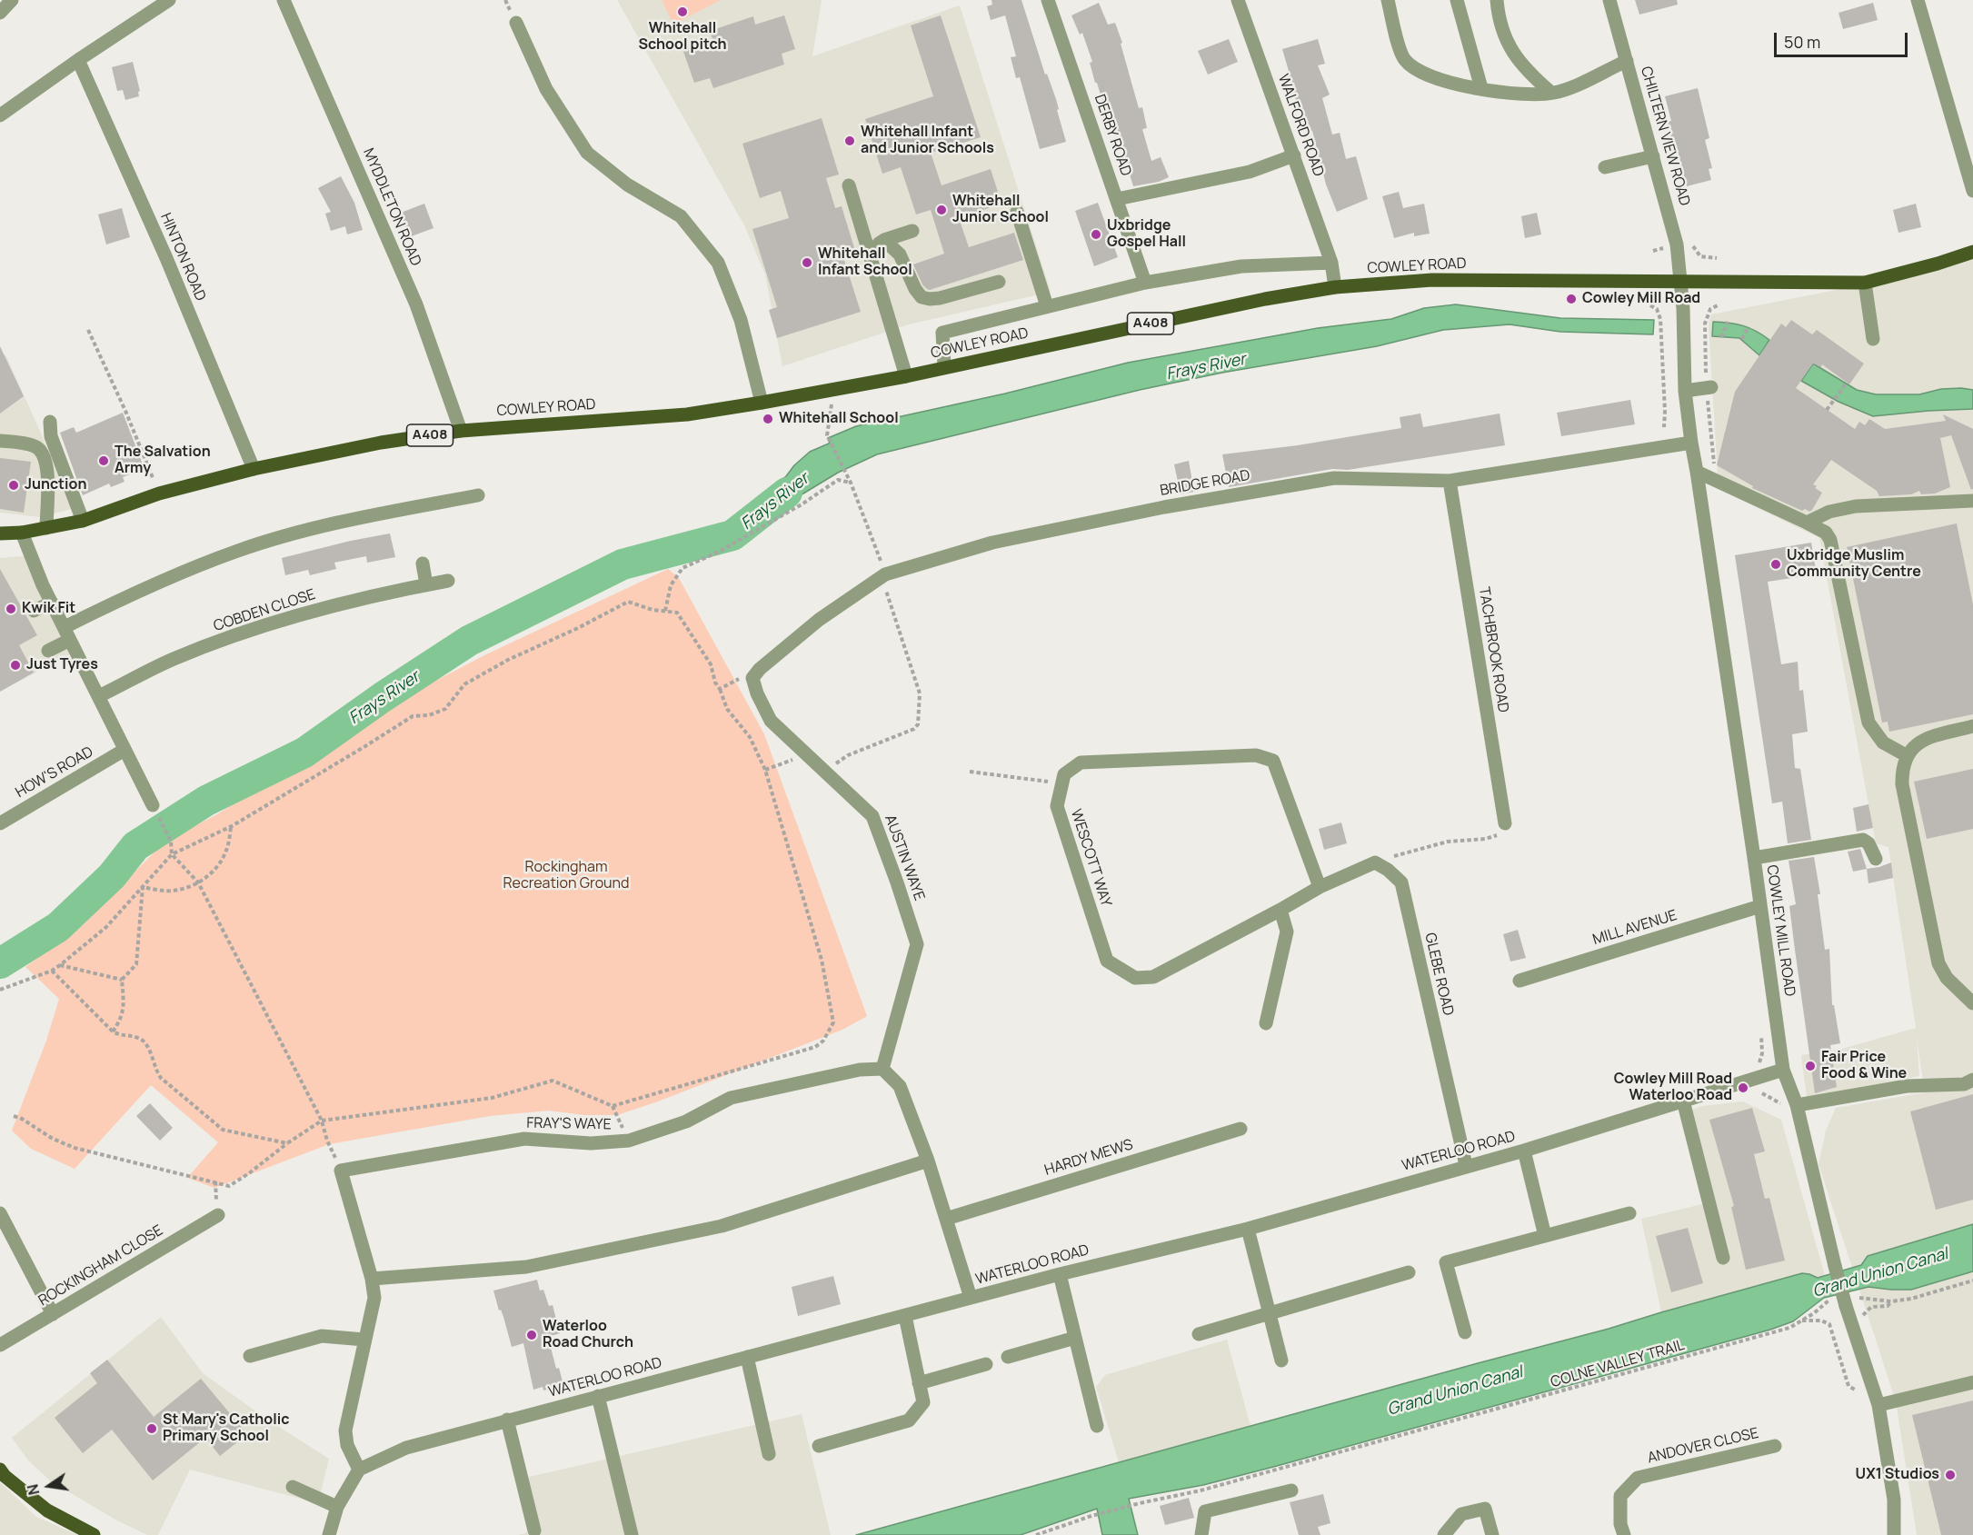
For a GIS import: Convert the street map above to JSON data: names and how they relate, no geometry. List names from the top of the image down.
{
  "streets": {
    "main road": ["COWLEY ROAD", "A408"],
    "street": [
      "WALFORD ROAD",
      "DERBY ROAD",
      "CHILTERN VIEW ROAD",
      "MYDDLETON ROAD",
      "HINTON ROAD",
      "BRIDGE ROAD",
      "COBDEN CLOSE",
      "TACHBROOK ROAD",
      "HOW'S ROAD",
      "AUSTIN WAYE",
      "WESCOTT WAY",
      "MILL AVENUE",
      "COWLEY MILL ROAD",
      "GLEBE ROAD",
      "FRAY'S WAYE",
      "WATERLOO ROAD",
      "HARDY MEWS",
      "ROCKINGHAM CLOSE",
      "ANDOVER CLOSE"
    ],
    "path": ["COLNE VALLEY TRAIL"]
  },
  "crossings": [
    ["WALFORD ROAD", "COWLEY ROAD"],
    ["CHILTERN VIEW ROAD", "COWLEY ROAD"],
    ["CHILTERN VIEW ROAD", "COWLEY MILL ROAD"],
    ["MYDDLETON ROAD", "COWLEY ROAD"],
    ["HINTON ROAD", "COWLEY ROAD"],
    ["COWLEY ROAD", "COWLEY MILL ROAD"],
    ["BRIDGE ROAD", "TACHBROOK ROAD"],
    ["BRIDGE ROAD", "AUSTIN WAYE"],
    ["BRIDGE ROAD", "COWLEY MILL ROAD"],
    ["AUSTIN WAYE", "FRAY'S WAYE"],
    ["MILL AVENUE", "COWLEY MILL ROAD"],
    ["COWLEY MILL ROAD", "WATERLOO ROAD"],
    ["GLEBE ROAD", "WATERLOO ROAD"]
  ],
  "water": ["Frays River", "Grand Union Canal"],
  "parks": ["Rockingham Recreation Ground"],
  "places": [
    "Whitehall School pitch",
    "Whitehall Infant and Junior Schools",
    "Whitehall Junior School",
    "Uxbridge Gospel Hall",
    "Whitehall Infant School",
    "Cowley Mill Road",
    "Whitehall School",
    "The Salvation Army",
    "Junction",
    "Uxbridge Muslim Community Centre",
    "Kwik Fit",
    "Just Tyres",
    "Fair Price Food & Wine",
    "Cowley Mill Road Waterloo Road",
    "Waterloo Road Church",
    "St Mary's Catholic Primary School",
    "UX1 Studios"
  ],
  "scale_bar": "50 m",
  "north": "left"
}
